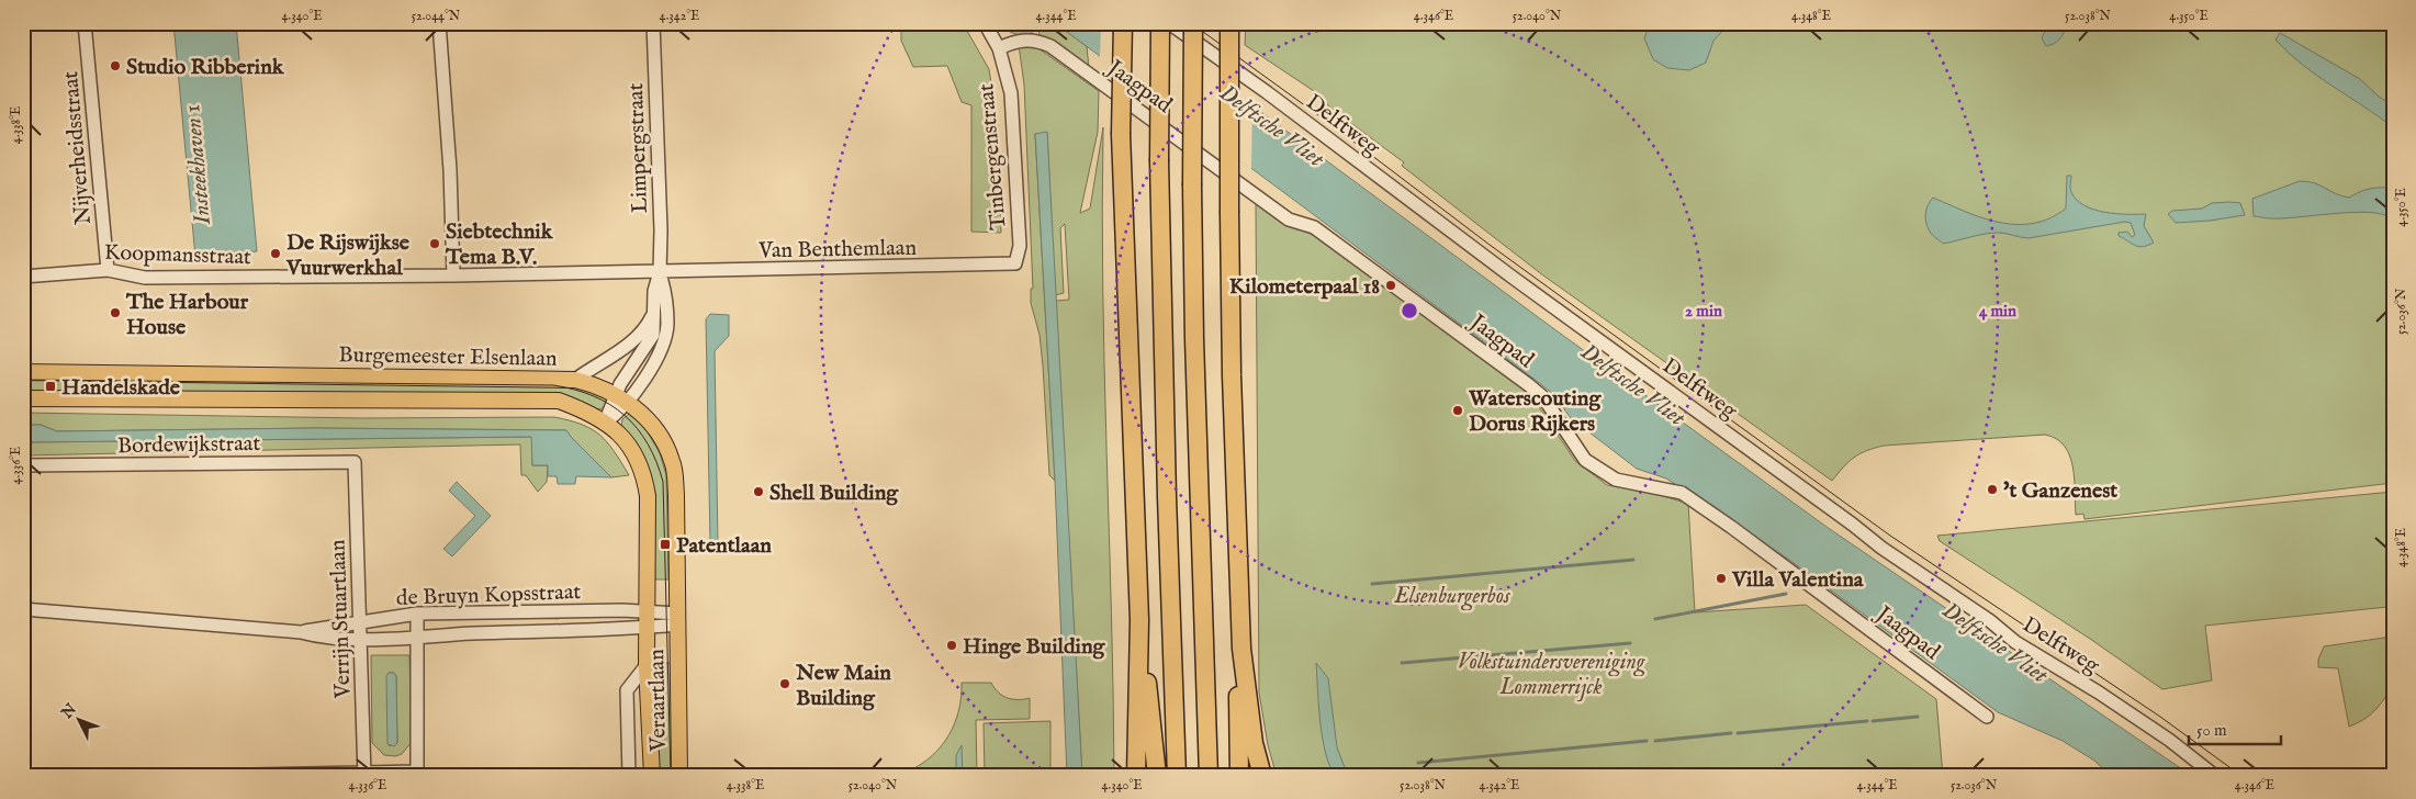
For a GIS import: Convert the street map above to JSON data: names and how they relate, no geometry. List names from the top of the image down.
{
  "streets": {
    "main road": ["Burgemeester Elsenlaan", "Veraartlaan"],
    "street": [
      "Jaagpad",
      "Delftweg",
      "Nijverheidsstraat",
      "Limpergstraat",
      "Tinbergenstraat",
      "Van Benthemlaan",
      "Koopmansstraat",
      "Bordewijkstraat",
      "de Bruyn Kopsstraat",
      "Verrijn Stuartlaan"
    ]
  },
  "crossings": [
    ["Jaagpad", "Tinbergenstraat"],
    ["Nijverheidsstraat", "Koopmansstraat"],
    ["Limpergstraat", "Van Benthemlaan"],
    ["Limpergstraat", "Koopmansstraat"],
    ["Limpergstraat", "Burgemeester Elsenlaan"],
    ["Tinbergenstraat", "Van Benthemlaan"],
    ["Van Benthemlaan", "Koopmansstraat"],
    ["Burgemeester Elsenlaan", "de Bruyn Kopsstraat"],
    ["Burgemeester Elsenlaan", "Veraartlaan"],
    ["Bordewijkstraat", "Verrijn Stuartlaan"],
    ["de Bruyn Kopsstraat", "Verrijn Stuartlaan"],
    ["de Bruyn Kopsstraat", "Veraartlaan"]
  ],
  "water": ["Delftsche Vliet", "Insteekhaven 1"],
  "parks": ["Elsenburgerbos", "Volkstuindersvereniging Lommerrijck"],
  "places": {
    "other": [
      "Studio Ribberink",
      "Siebtechnik Tema B.V.",
      "De Rijswijkse Vuurwerkhal",
      "Kilometerpaal 18",
      "The Harbour House",
      "Waterscouting Dorus Rijkers",
      "'t Ganzenest",
      "Shell Building",
      "Villa Valentina",
      "Hinge Building",
      "New Main Building"
    ],
    "transit": ["Handelskade", "Patentlaan"]
  },
  "scale_bar": "50 m",
  "north": "top left",
  "coordinates": [
    "4.340°E",
    "52.044°N",
    "4.342°E",
    "4.344°E",
    "4.346°E",
    "52.040°N",
    "4.348°E",
    "52.038°N",
    "4.350°E",
    "4.338°E",
    "52.036°N",
    "4.336°E"
  ],
  "rings": ["2 min", "4 min"]
}
